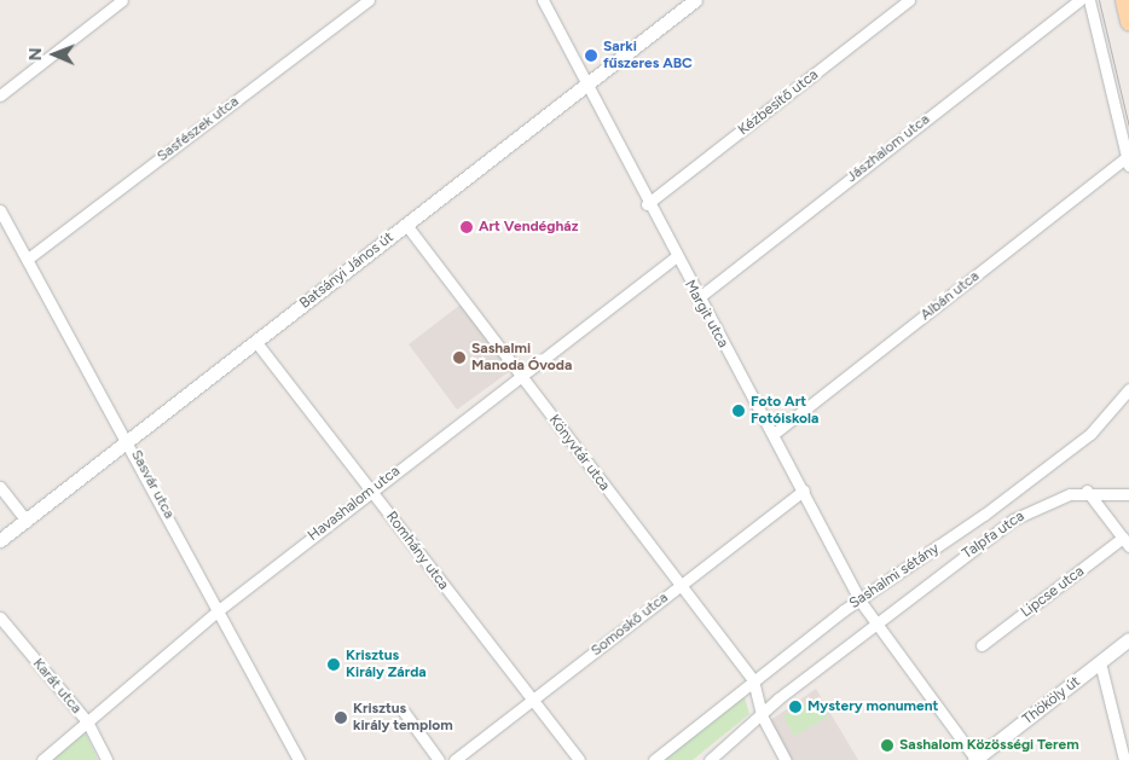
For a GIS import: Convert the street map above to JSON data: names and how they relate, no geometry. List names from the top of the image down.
{
  "streets": {
    "street": [
      "Kézbesítő utca",
      "Sasfészek utca",
      "Jászhalom utca",
      "Batsányi János út",
      "Albán utca",
      "Margit utca",
      "Könyvtár utca",
      "Sasvár utca",
      "Havashalom utca",
      "Talpfa utca",
      "Romhány utca",
      "Sashalmi sétány",
      "Lipcse utca",
      "Somoskő utca",
      "Karát utca",
      "Thököly út"
    ]
  },
  "crossings": [
    ["Kézbesítő utca", "Margit utca"],
    ["Sasfészek utca", "Sasvár utca"],
    ["Jászhalom utca", "Margit utca"],
    ["Batsányi János út", "Margit utca"],
    ["Batsányi János út", "Könyvtár utca"],
    ["Batsányi János út", "Sasvár utca"],
    ["Batsányi János út", "Romhány utca"],
    ["Albán utca", "Margit utca"],
    ["Margit utca", "Havashalom utca"],
    ["Margit utca", "Talpfa utca"],
    ["Margit utca", "Sashalmi sétány"],
    ["Margit utca", "Somoskő utca"],
    ["Margit utca", "Thököly út"],
    ["Könyvtár utca", "Havashalom utca"],
    ["Könyvtár utca", "Sashalmi sétány"],
    ["Könyvtár utca", "Somoskő utca"],
    ["Sasvár utca", "Havashalom utca"],
    ["Havashalom utca", "Romhány utca"],
    ["Havashalom utca", "Karát utca"],
    ["Talpfa utca", "Sashalmi sétány"],
    ["Romhány utca", "Somoskő utca"]
  ],
  "places": [
    "Sarki fűszeres ABC",
    "Art Vendégház",
    "Sashalmi Manoda Óvoda",
    "Foto Art Fotóiskola",
    "Krisztus Király Zárda",
    "Mystery monument",
    "Krisztus király templom",
    "Sashalom Közösségi Terem"
  ],
  "north": "left"
}
